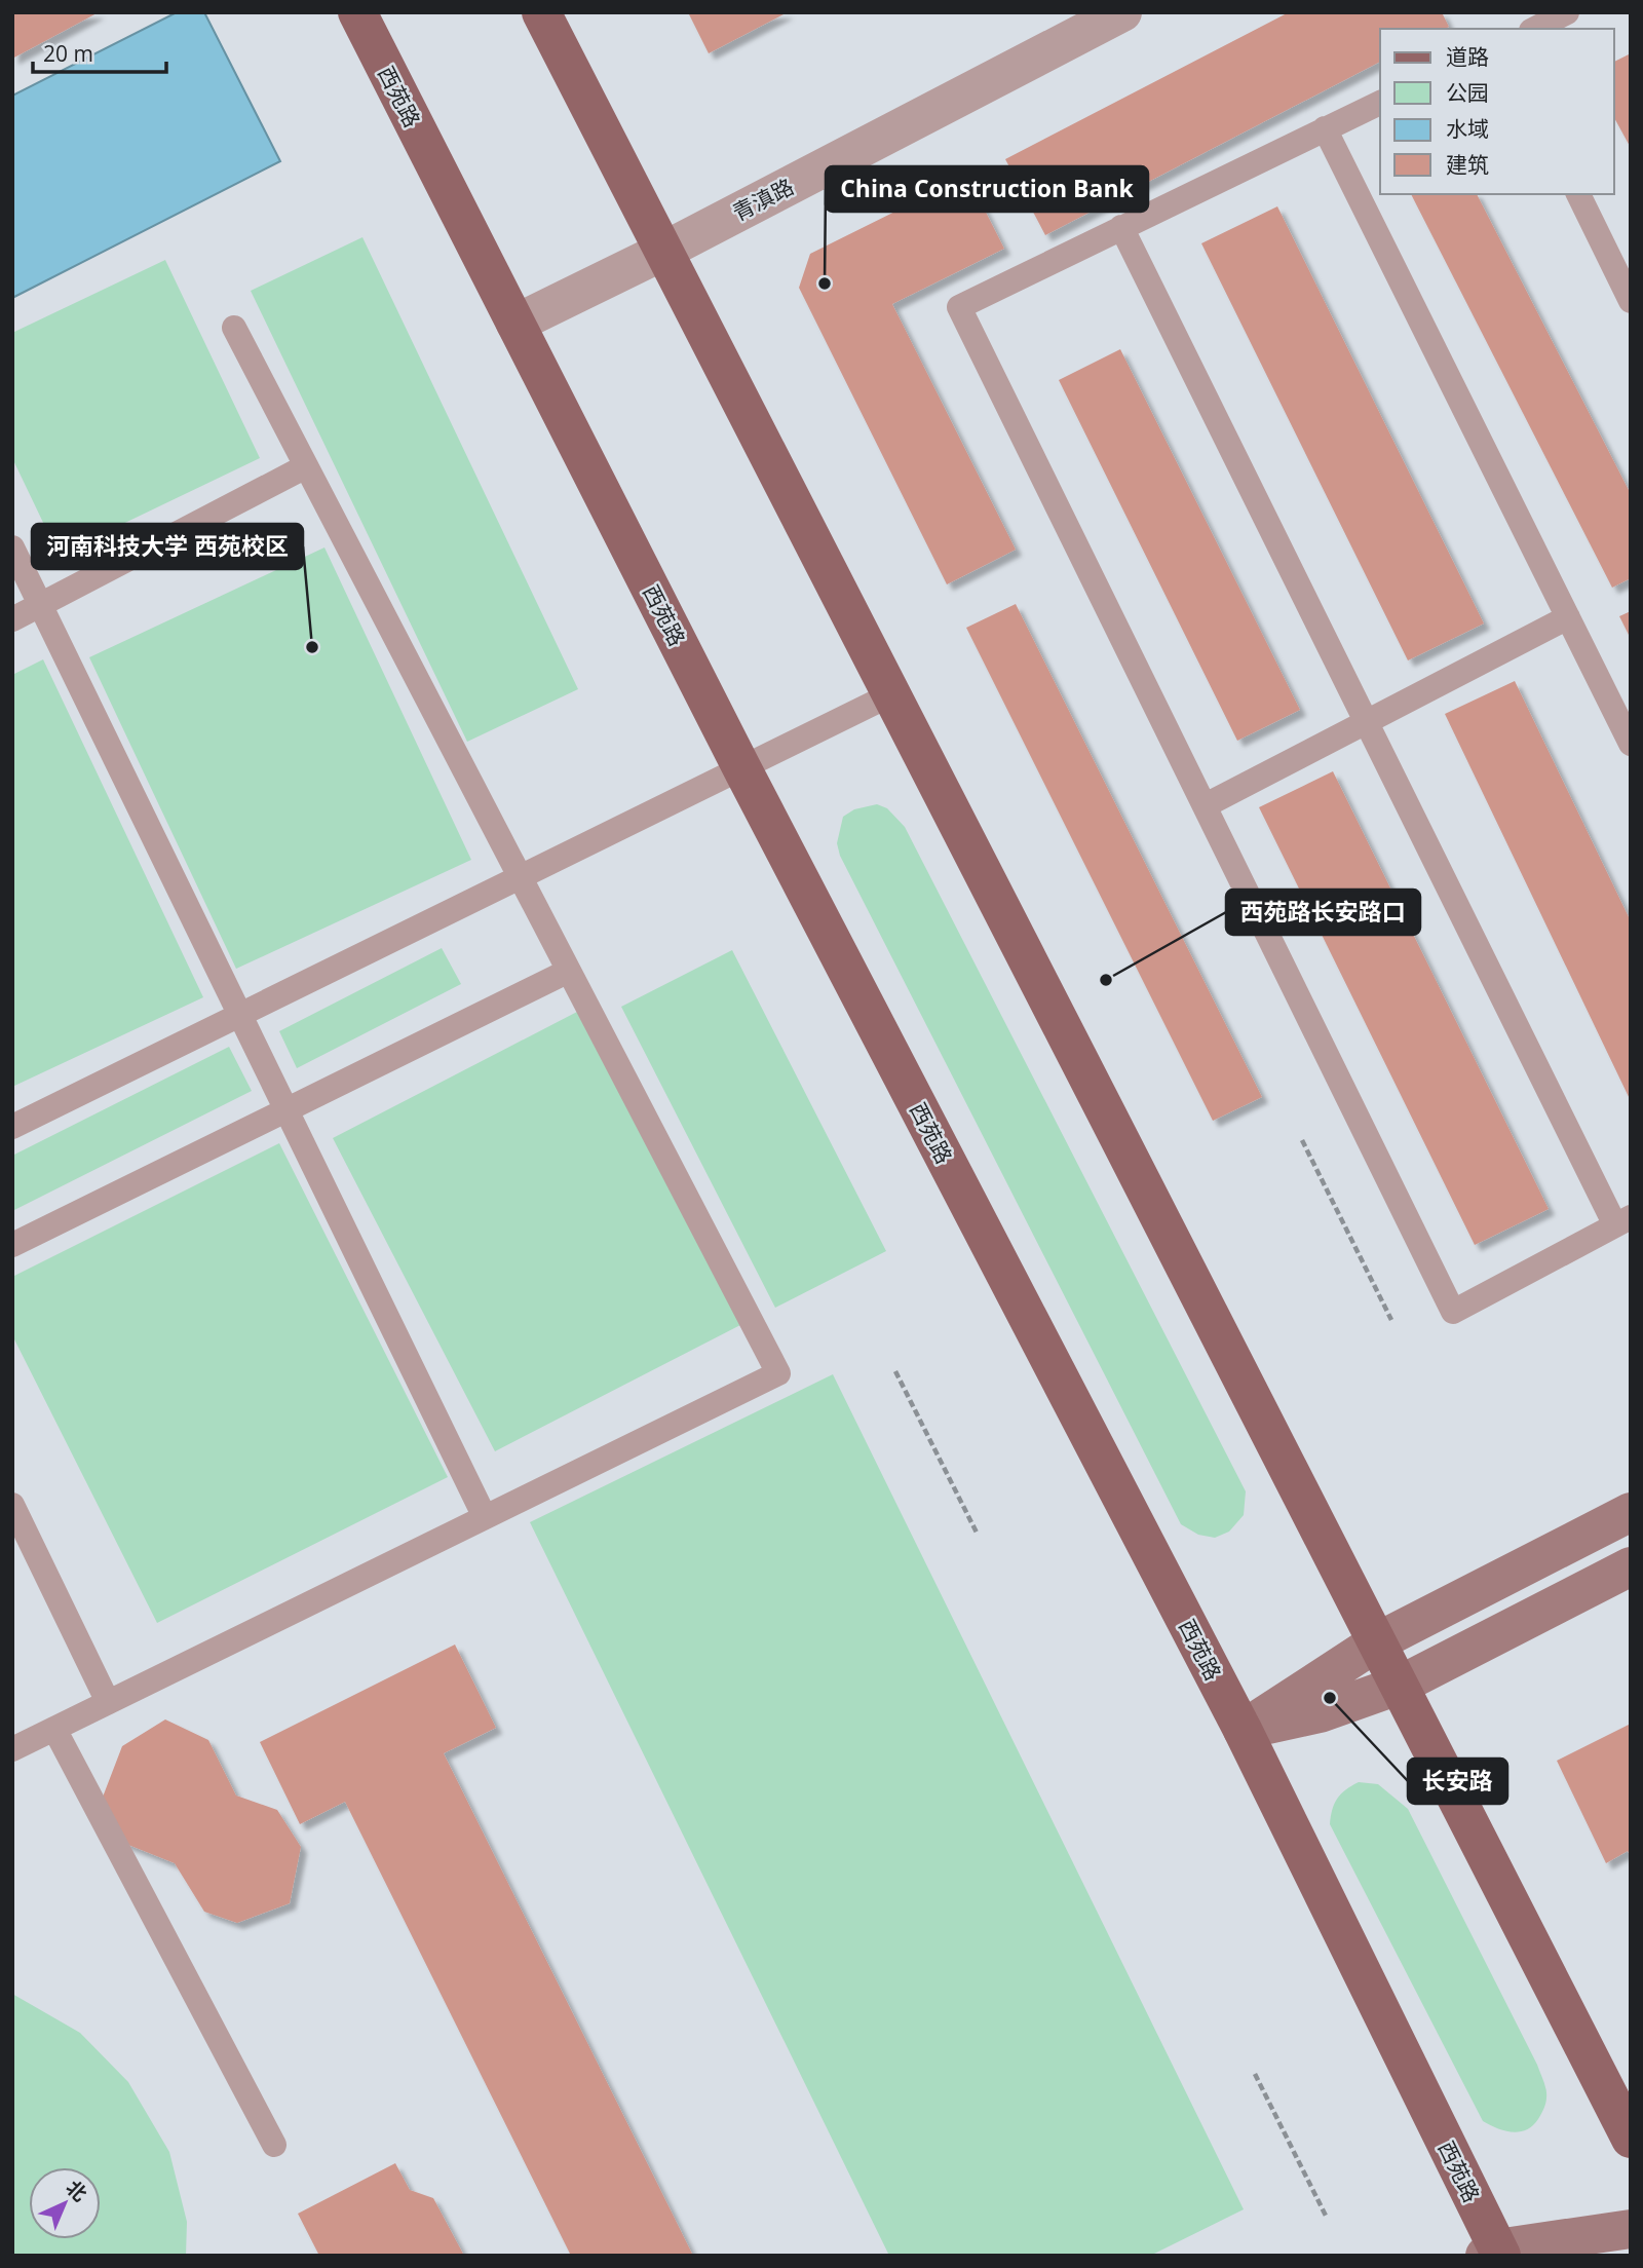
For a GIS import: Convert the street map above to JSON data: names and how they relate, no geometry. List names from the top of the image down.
{
  "streets": {
    "main road": ["西苑路"],
    "street": ["青滇路"]
  },
  "crossings": [
    ["西苑路", "青滇路"]
  ],
  "places": [
    "China Construction Bank",
    "河南科技大学 西苑校区",
    "西苑路长安路口",
    "长安路"
  ],
  "legend": [
    "道路",
    "公园",
    "水域",
    "建筑"
  ],
  "scale_bar": "20 m",
  "north": "top right"
}
